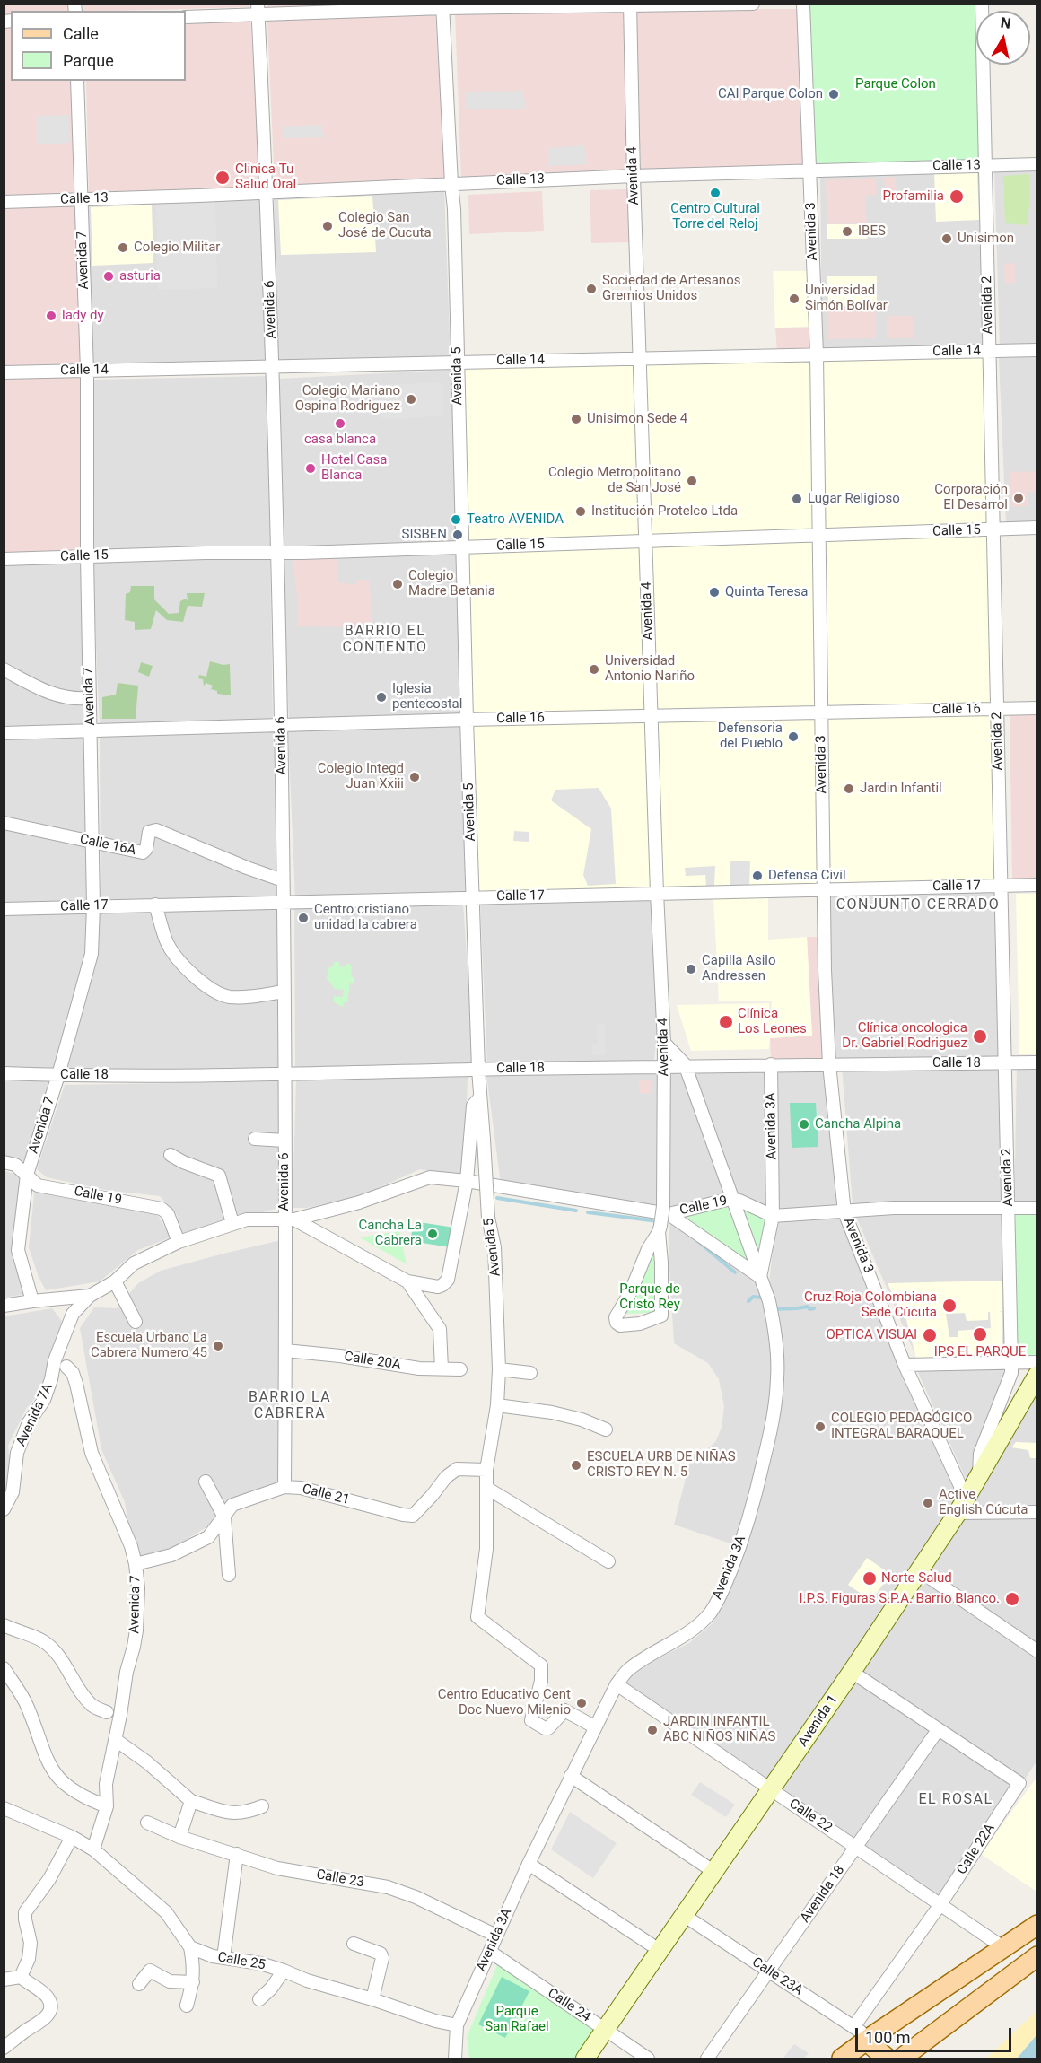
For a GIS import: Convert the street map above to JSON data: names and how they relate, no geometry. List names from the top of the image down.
{
  "streets": {
    "street": [
      "Calle 13",
      "Avenida 4",
      "Avenida 3",
      "Avenida 7",
      "Avenida 2",
      "Avenida 6",
      "Calle 14",
      "Avenida 5",
      "Calle 15",
      "Calle 16",
      "Calle 16A",
      "Calle 17",
      "Calle 18",
      "Avenida 3A",
      "Calle 19",
      "Calle 20A",
      "Avenida 7A",
      "Calle 21",
      "Avenida 1",
      "Calle 22",
      "Calle 22A",
      "Calle 23",
      "Avenida 18",
      "Calle 25",
      "Calle 23A",
      "Calle 24"
    ]
  },
  "crossings": [
    ["Calle 13", "Avenida 4"],
    ["Calle 13", "Avenida 3"],
    ["Calle 13", "Avenida 7"],
    ["Calle 13", "Avenida 2"],
    ["Calle 13", "Avenida 6"],
    ["Calle 13", "Avenida 5"],
    ["Avenida 4", "Calle 14"],
    ["Avenida 4", "Calle 15"],
    ["Avenida 4", "Calle 16"],
    ["Avenida 4", "Calle 17"],
    ["Avenida 4", "Calle 18"],
    ["Avenida 4", "Calle 19"],
    ["Avenida 3", "Calle 14"],
    ["Avenida 3", "Calle 15"],
    ["Avenida 3", "Calle 16"],
    ["Avenida 3", "Calle 17"],
    ["Avenida 3", "Calle 18"],
    ["Avenida 3", "Calle 19"],
    ["Avenida 3", "Avenida 1"],
    ["Avenida 7", "Calle 14"],
    ["Avenida 7", "Calle 15"],
    ["Avenida 7", "Calle 16"],
    ["Avenida 7", "Calle 16A"],
    ["Avenida 7", "Calle 17"],
    ["Avenida 7", "Calle 18"],
    ["Avenida 7", "Calle 19"],
    ["Avenida 7", "Calle 21"],
    ["Avenida 2", "Calle 14"],
    ["Avenida 2", "Calle 15"],
    ["Avenida 2", "Calle 16"],
    ["Avenida 2", "Calle 17"],
    ["Avenida 2", "Calle 18"],
    ["Avenida 2", "Calle 19"],
    ["Avenida 2", "Avenida 1"],
    ["Avenida 6", "Calle 14"],
    ["Avenida 6", "Calle 15"],
    ["Avenida 6", "Calle 16"],
    ["Avenida 6", "Calle 16A"],
    ["Avenida 6", "Calle 17"],
    ["Avenida 6", "Calle 18"],
    ["Avenida 6", "Calle 19"],
    ["Avenida 6", "Calle 20A"],
    ["Avenida 6", "Calle 21"],
    ["Calle 14", "Avenida 5"],
    ["Avenida 5", "Calle 15"],
    ["Avenida 5", "Calle 16"],
    ["Avenida 5", "Calle 17"],
    ["Avenida 5", "Calle 18"],
    ["Avenida 5", "Avenida 3A"],
    ["Avenida 5", "Calle 21"],
    ["Calle 18", "Avenida 3A"],
    ["Avenida 3A", "Calle 19"],
    ["Avenida 3A", "Calle 22"],
    ["Avenida 3A", "Calle 23"],
    ["Avenida 3A", "Calle 25"],
    ["Avenida 3A", "Calle 24"],
    ["Avenida 1", "Calle 22"],
    ["Avenida 1", "Calle 22A"],
    ["Avenida 1", "Calle 23A"],
    ["Avenida 1", "Calle 24"],
    ["Calle 22", "Calle 22A"],
    ["Calle 22", "Avenida 18"],
    ["Calle 22A", "Avenida 18"],
    ["Calle 22A", "Calle 23A"],
    ["Avenida 18", "Calle 23A"]
  ],
  "districts": [
    "BARRIO EL CONTENTO",
    "CONJUNTO CERRADO",
    "BARRIO LA CABRERA",
    "EL ROSAL"
  ],
  "parks": ["Parque Colon", "Parque de Cristo Rey", "Parque San Rafael"],
  "places": [
    "CAI Parque Colon",
    "Clinica Tu Salud Oral",
    "Centro Cultural Torre del Reloj",
    "Profamilia",
    "Colegio San José de Cucuta",
    "IBES",
    "Unisimon",
    "Colegio Militar",
    "asturia",
    "Sociedad de Artesanos Gremios Unidos",
    "Universidad Simón Bolívar",
    "lady dy",
    "Colegio Mariano Ospina Rodriguez",
    "Unisimon Sede 4",
    "casa blanca",
    "Hotel Casa Blanca",
    "Colegio Metropolitano de San José",
    "Corporación El Desarrol",
    "Lugar Religioso",
    "Institución Protelco Ltda",
    "Teatro AVENIDA",
    "SISBEN",
    "Colegio Madre Betania",
    "Quinta Teresa",
    "Universidad Antonio Nariño",
    "Iglesia pentecostal",
    "Defensoria del Pueblo",
    "Colegio Integd Juan Xxiii",
    "Jardin Infantil",
    "Defensa Civil",
    "Centro cristiano unidad la cabrera",
    "Capilla Asilo Andressen",
    "Clínica Los Leones",
    "Clínica oncologica Dr. Gabriel Rodriguez",
    "Cancha Alpina",
    "Cancha La Cabrera",
    "Cruz Roja Colombiana Sede Cúcuta",
    "IPS EL PARQUE",
    "OPTICA VISUAl",
    "Escuela Urbano La Cabrera Numero 45",
    "COLEGIO PEDAGÓGICO INTEGRAL BARAQUEL",
    "ESCUELA URB DE NIÑAS CRISTO REY N. 5",
    "Active English Cúcuta",
    "Norte Salud",
    "I.P.S. Figuras S.P.A. Barrio Blanco.",
    "Centro Educativo Cent Doc Nuevo Milenio",
    "JARDIN INFANTIL ABC NIÑOS NIÑAS"
  ],
  "legend": ["Calle", "Parque"],
  "scale_bar": "100 m",
  "north": "top"
}
